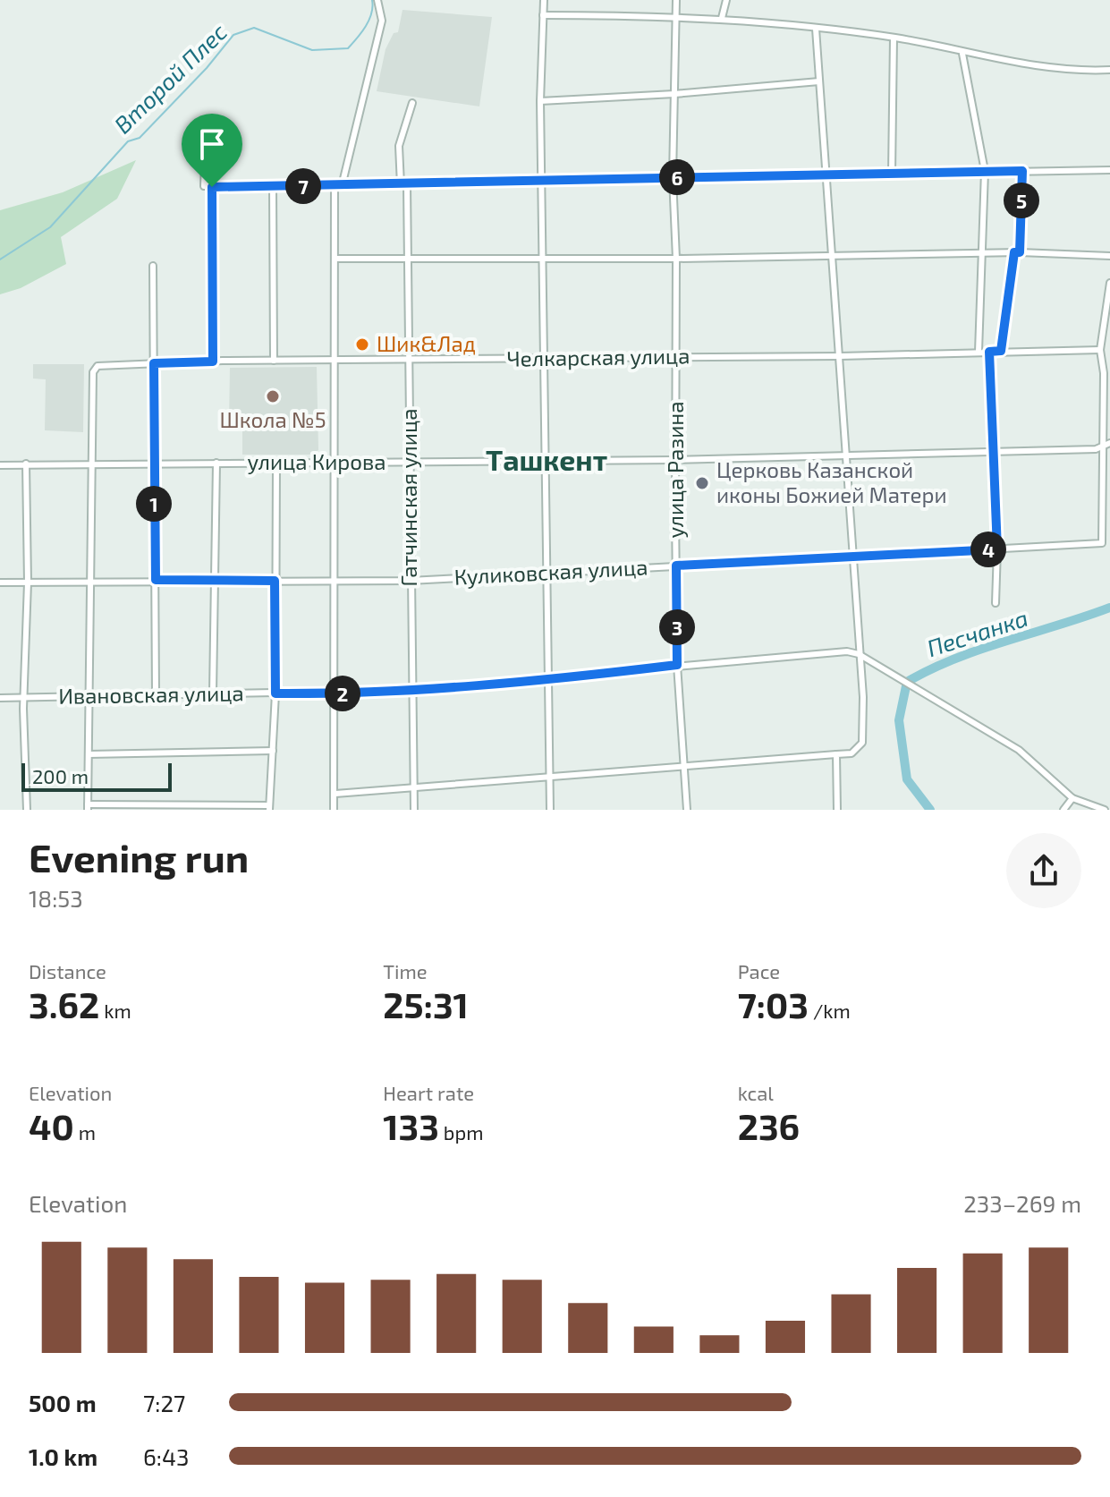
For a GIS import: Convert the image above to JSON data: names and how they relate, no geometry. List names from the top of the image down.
{
  "streets": {
    "street": [
      "Челкарская улица",
      "улица Кирова",
      "улица Разина",
      "Гатчинская улица",
      "Куликовская улица",
      "Ивановская улица"
    ]
  },
  "crossings": [
    ["Челкарская улица", "улица Кирова"],
    ["Челкарская улица", "улица Разина"],
    ["Челкарская улица", "Гатчинская улица"],
    ["улица Кирова", "улица Разина"],
    ["улица Кирова", "Гатчинская улица"],
    ["улица Кирова", "Куликовская улица"],
    ["улица Разина", "Куликовская улица"],
    ["улица Разина", "Ивановская улица"],
    ["Гатчинская улица", "Куликовская улица"],
    ["Гатчинская улица", "Ивановская улица"]
  ],
  "districts": ["Ташкент"],
  "water": ["Второй Плес", "Песчанка"],
  "places": ["Шик&Лад", "Школа №5", "Церковь Казанской иконы Божией Матери"],
  "scale_bar": "200 m",
  "page": {
    "pins": [
      "6",
      "7",
      "5",
      "1",
      "4",
      "3",
      "2"
    ],
    "scale": "200 m",
    "heading": ["Evening run", "18:53"],
    "stats": [
      ["Distance", "3.62 km"],
      ["Time", "25:31"],
      ["Pace", "7:03 /km"],
      ["Elevation", "40 m"],
      ["Heart rate", "133 bpm"],
      ["kcal", "236"]
    ],
    "chart": ["Elevation", "233–269 m"],
    "list": [
      {
        "name": "500 m",
        "note": "7:27"
      },
      {
        "name": "1.0 km",
        "note": "6:43"
      }
    ]
  }
}
